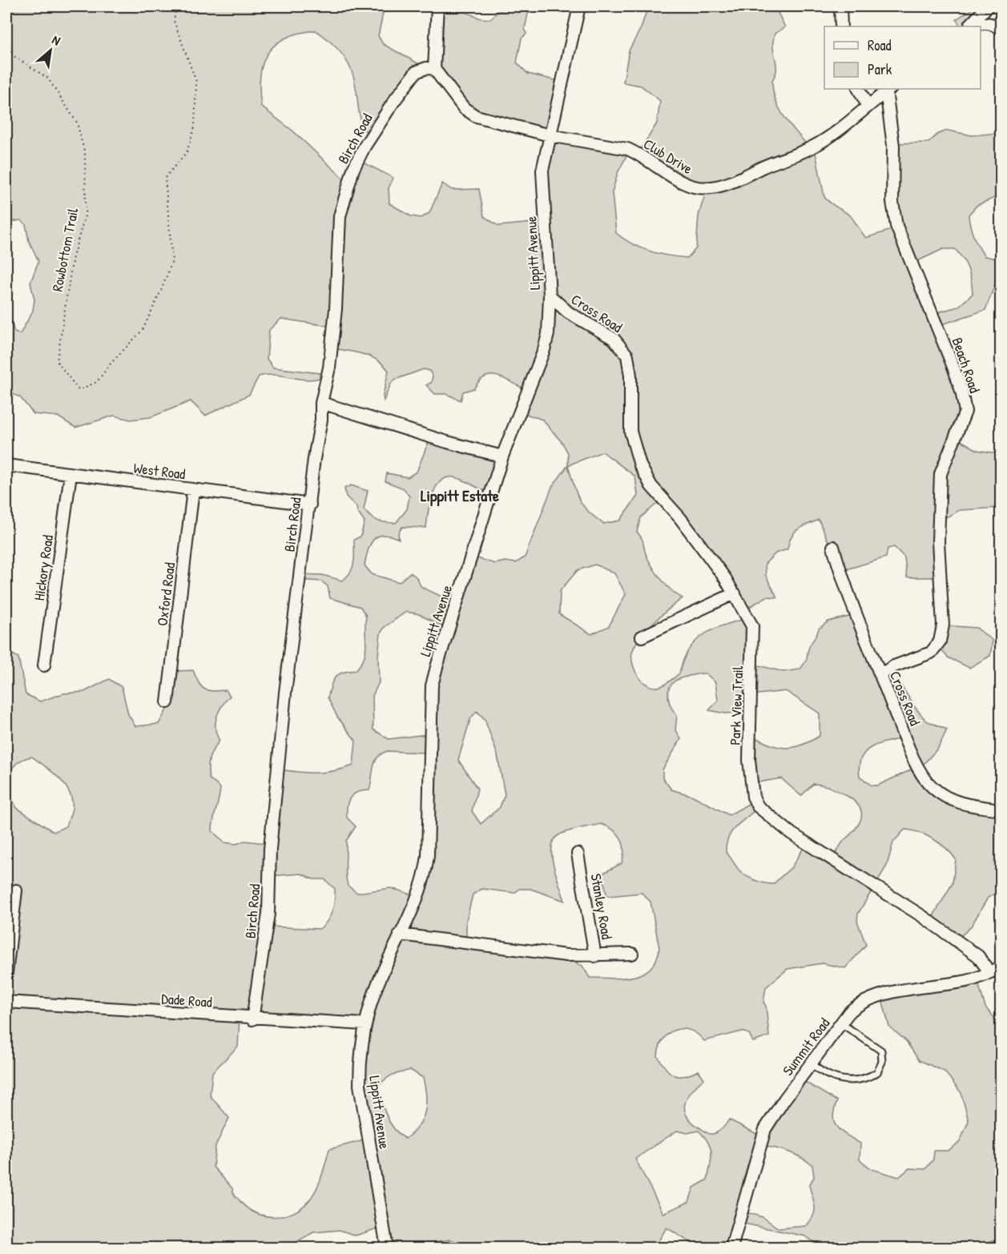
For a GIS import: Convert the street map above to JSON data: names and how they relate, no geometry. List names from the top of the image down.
{
  "streets": {
    "street": [
      "Birch Road",
      "Club Drive",
      "Lippitt Avenue",
      "Cross Road",
      "Beach Road",
      "West Road",
      "Hickory Road",
      "Oxford Road",
      "Park View Trail",
      "Stanley Road",
      "Dade Road",
      "Summit Road"
    ],
    "path": ["Rowbottom Trail"]
  },
  "crossings": [
    ["Birch Road", "Club Drive"],
    ["Birch Road", "West Road"],
    ["Birch Road", "Dade Road"],
    ["Club Drive", "Lippitt Avenue"],
    ["Club Drive", "Beach Road"],
    ["Lippitt Avenue", "Cross Road"],
    ["Lippitt Avenue", "Dade Road"],
    ["Cross Road", "Beach Road"],
    ["Cross Road", "Park View Trail"],
    ["West Road", "Hickory Road"],
    ["West Road", "Oxford Road"],
    ["Park View Trail", "Summit Road"]
  ],
  "districts": ["Lippitt Estate"],
  "legend": ["Road", "Park"],
  "north": "top right"
}
